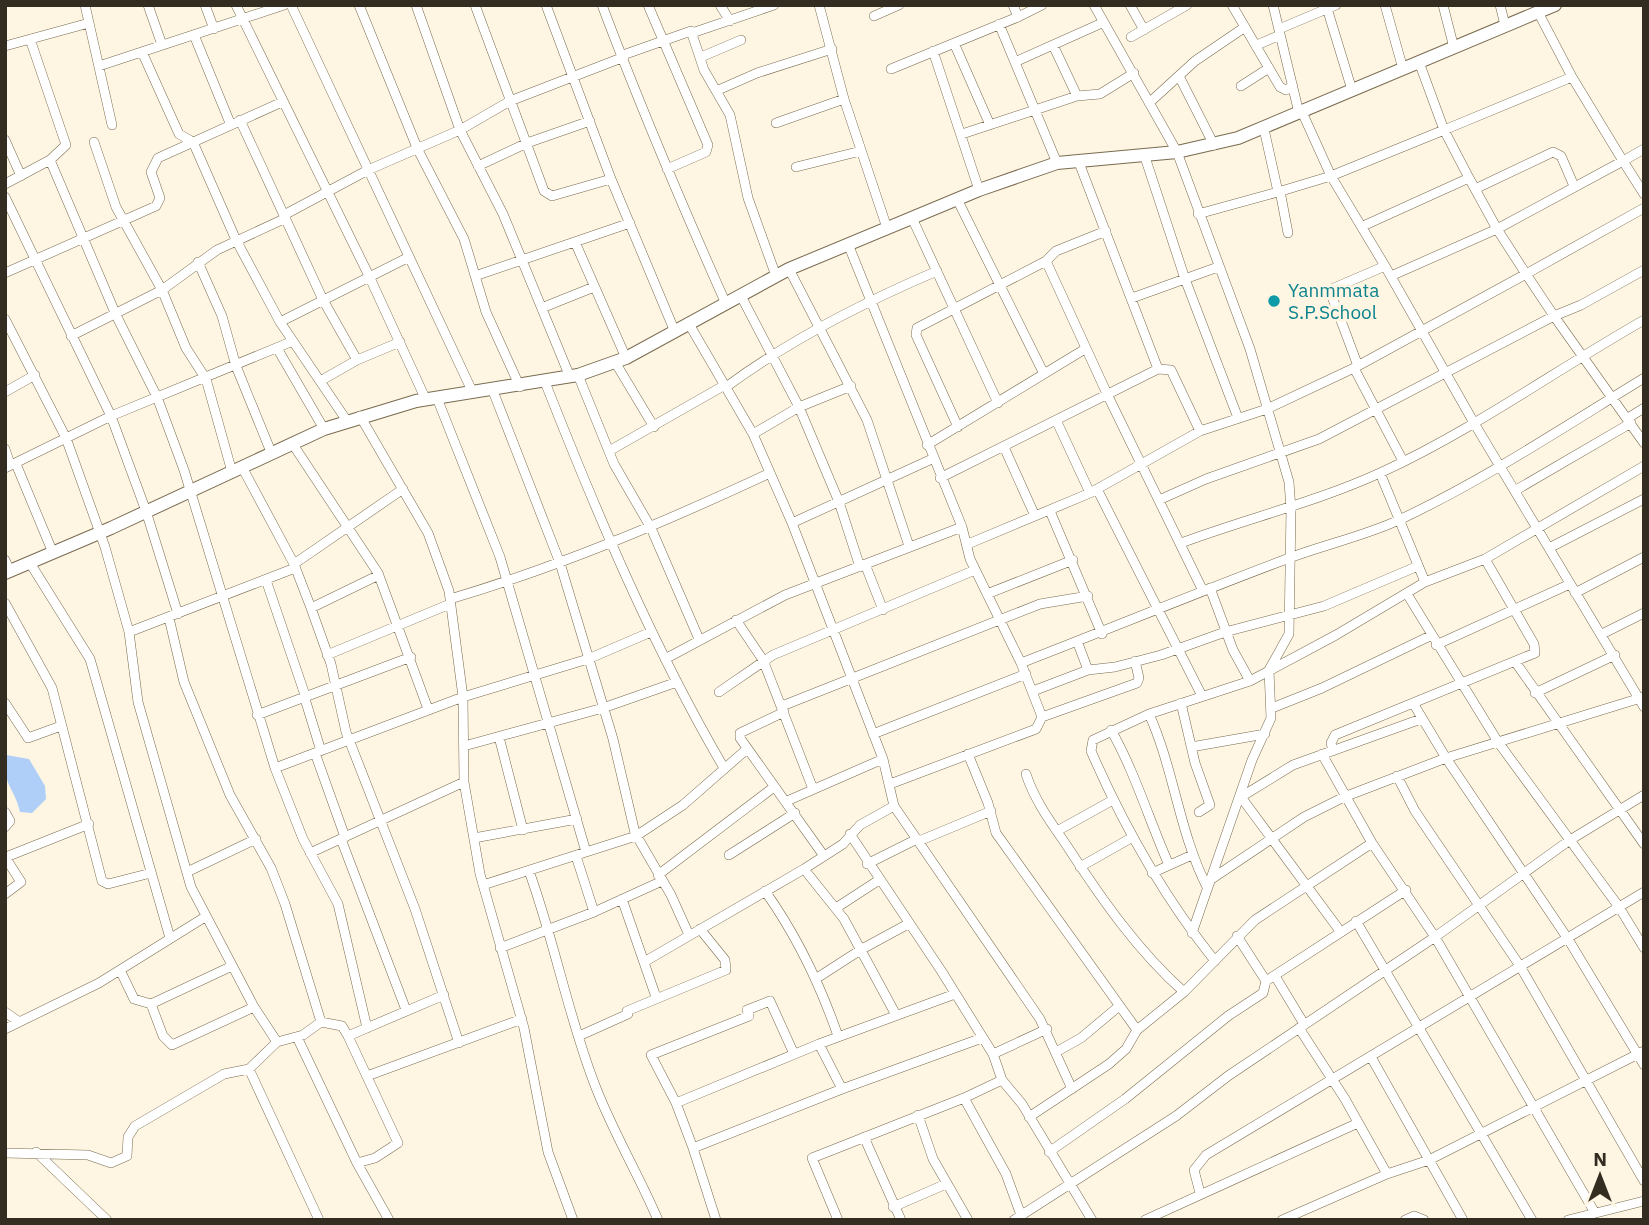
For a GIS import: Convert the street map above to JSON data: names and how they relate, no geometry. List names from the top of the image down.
{
  "places": ["Yanmmata S.P.School"],
  "north": "top"
}
